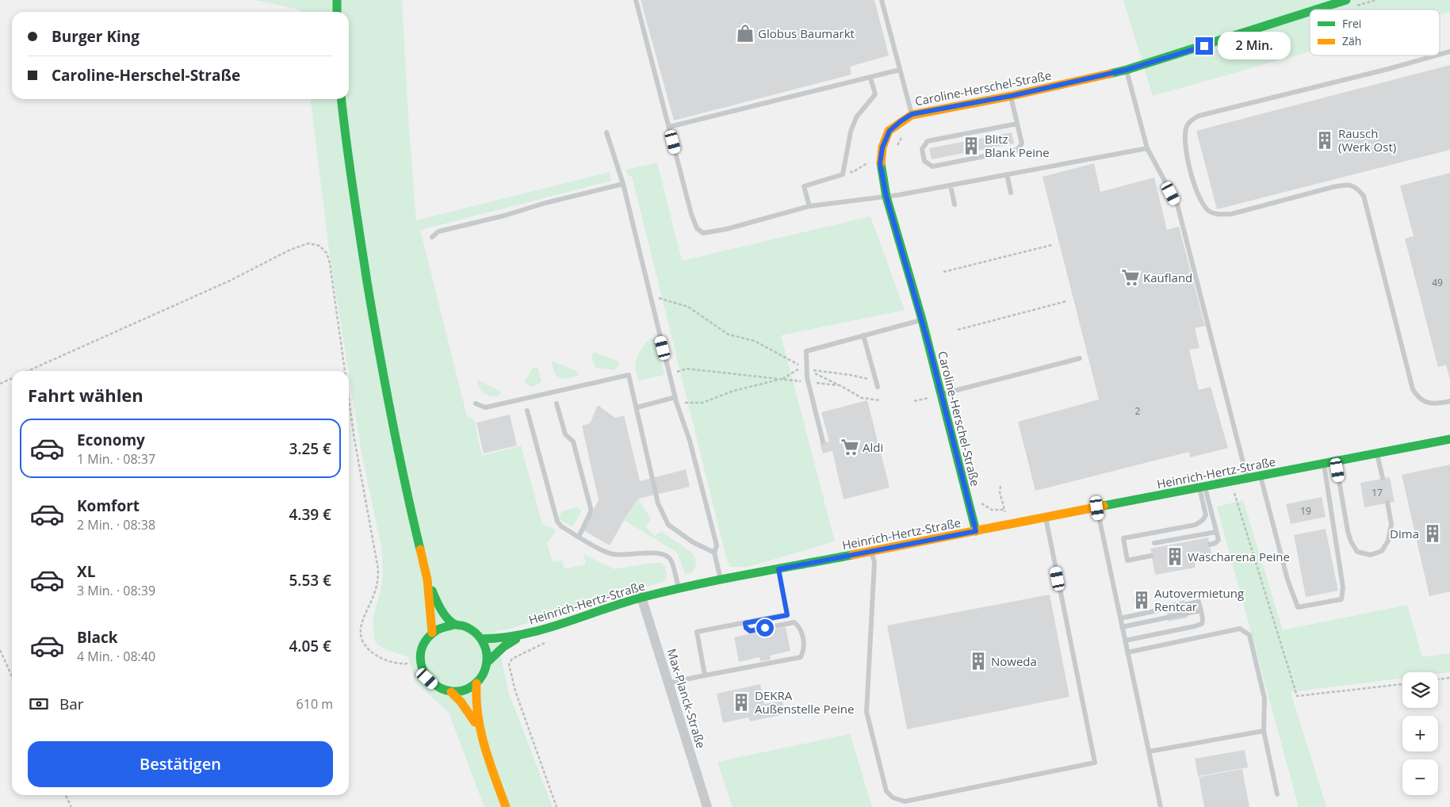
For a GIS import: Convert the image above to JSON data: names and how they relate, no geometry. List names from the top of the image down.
{
  "streets": {
    "street": ["Caroline-Herschel-Straße", "Heinrich-Hertz-Straße", "Max-Planck-Straße"]
  },
  "crossings": [
    ["Caroline-Herschel-Straße", "Heinrich-Hertz-Straße"],
    ["Heinrich-Hertz-Straße", "Max-Planck-Straße"]
  ],
  "places": {
    "shop": ["Globus Baumarkt"],
    "building": [
      "Rausch (Werk Ost)",
      "Blitz Blank Peine",
      "Dima",
      "Wascharena Peine",
      "Autovermietung Rentcar",
      "Noweda",
      "DEKRA Außenstelle Peine"
    ],
    "supermarket": ["Kaufland", "Aldi"]
  },
  "house_numbers": [
    "49",
    "2",
    "17",
    "19"
  ],
  "legend": ["Frei", "Zäh"],
  "page": {
    "banner": ["Burger King", "Caroline-Herschel-Straße"],
    "bubble": "2 Min.",
    "heading": "Fahrt wählen",
    "list": [
      {
        "name": "Economy",
        "note": "1 Min. · 08:37",
        "value": "3.25 €"
      },
      {
        "name": "Komfort",
        "note": "2 Min. · 08:38",
        "value": "4.39 €"
      },
      {
        "name": "XL",
        "note": "3 Min. · 08:39",
        "value": "5.53 €"
      },
      {
        "name": "Black",
        "note": "4 Min. · 08:40",
        "value": "4.05 €"
      }
    ],
    "map_buttons": ["+", "−"],
    "pay": ["Bar", "610 m"],
    "buttons": "Bestätigen"
  }
}
